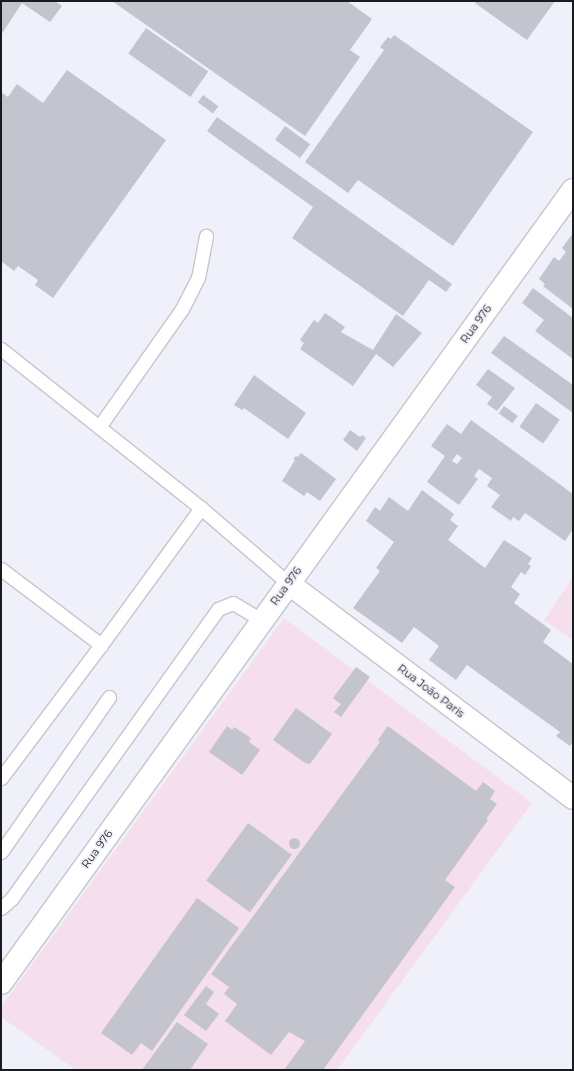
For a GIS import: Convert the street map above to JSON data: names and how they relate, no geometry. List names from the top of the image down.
{
  "streets": {
    "street": ["Rua 976", "Rua João Paris"]
  },
  "crossings": [
    ["Rua 976", "Rua João Paris"]
  ]
}
